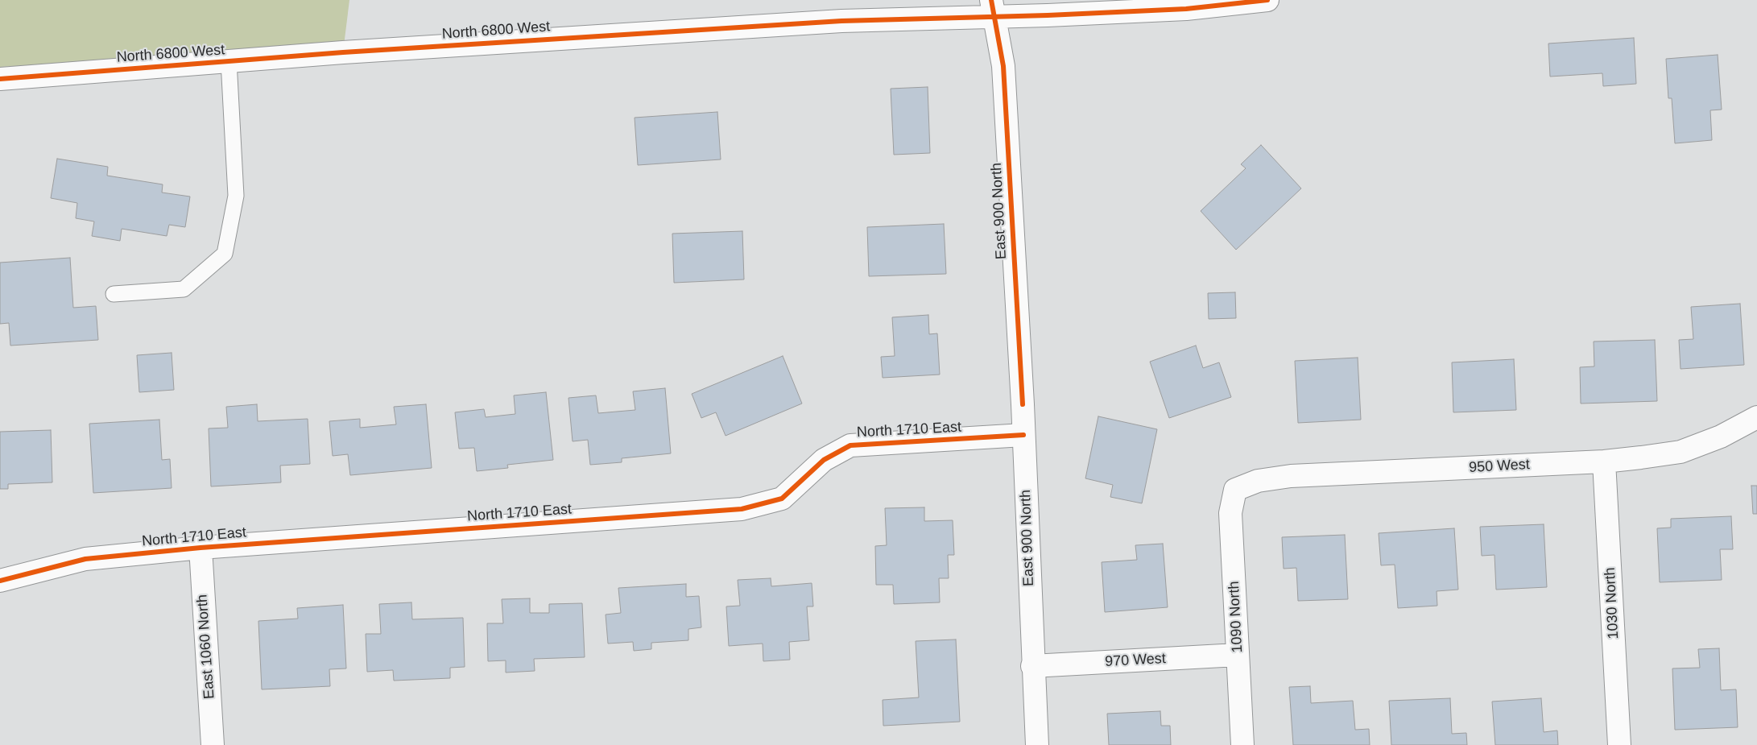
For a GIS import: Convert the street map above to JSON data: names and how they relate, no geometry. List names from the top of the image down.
{
  "streets": {
    "street": [
      "North 6800 West",
      "East 900 North",
      "North 1710 East",
      "950 West",
      "1030 North",
      "1090 North",
      "East 1060 North",
      "970 West"
    ]
  },
  "crossings": [
    ["North 6800 West", "East 900 North"],
    ["East 900 North", "North 1710 East"],
    ["East 900 North", "970 West"],
    ["North 1710 East", "East 1060 North"],
    ["950 West", "1030 North"],
    ["950 West", "1090 North"],
    ["1090 North", "970 West"]
  ]
}
